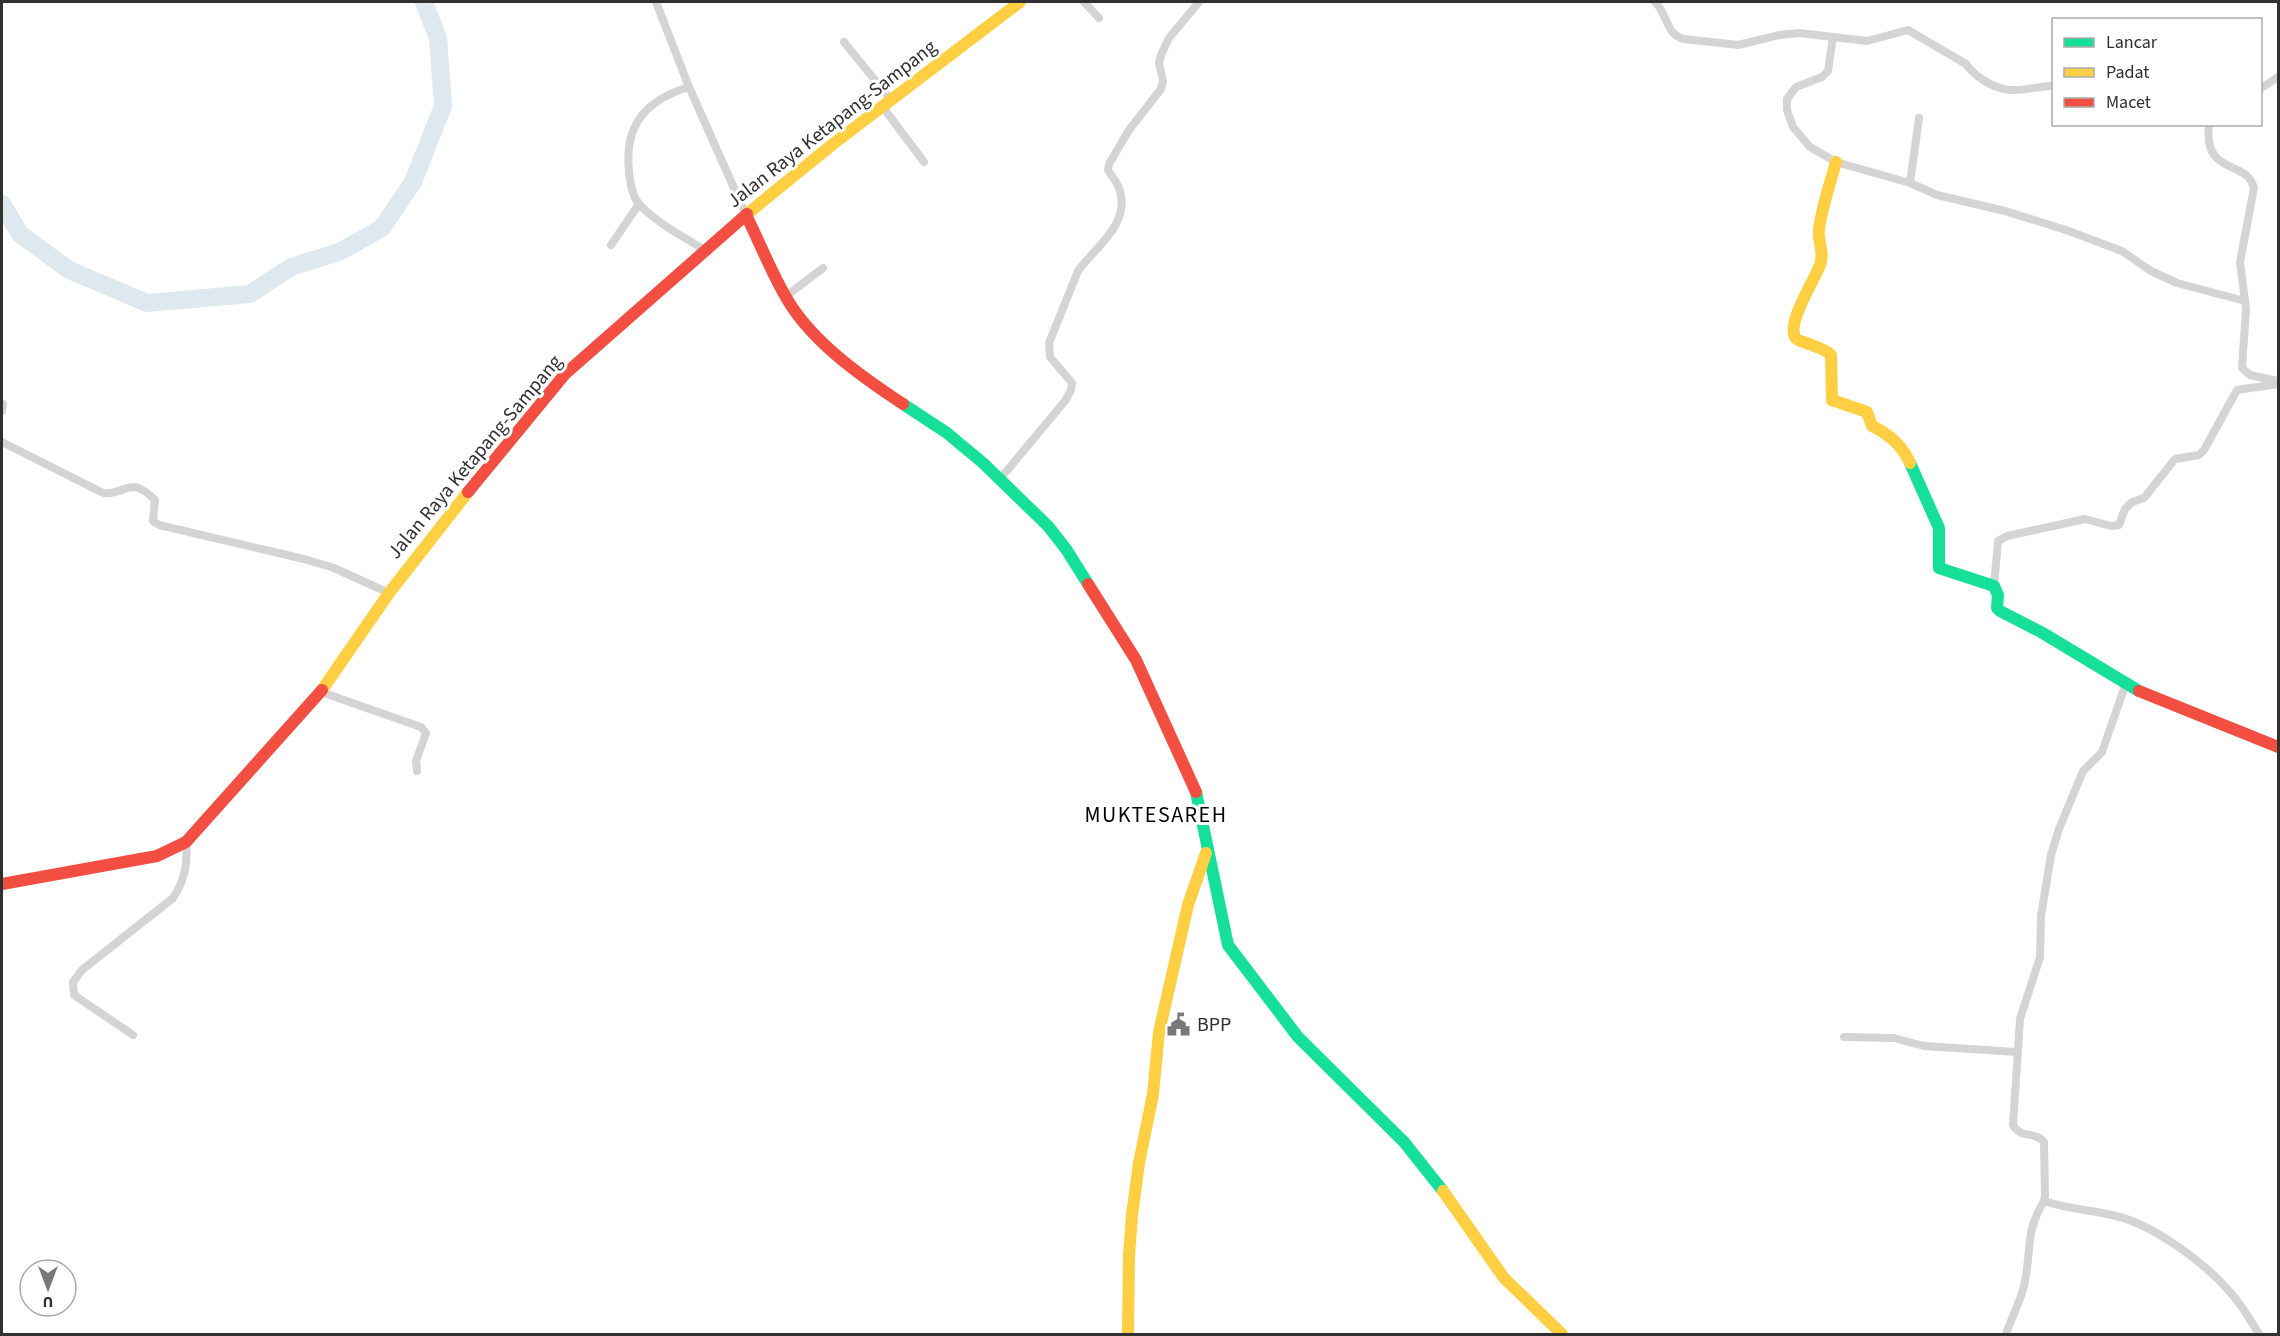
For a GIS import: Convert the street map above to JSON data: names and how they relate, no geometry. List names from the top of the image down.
{
  "streets": {
    "main road": ["Jalan Raya Ketapang-Sampang"]
  },
  "districts": ["MUKTESAREH"],
  "places": {
    "public building": ["BPP"]
  },
  "legend": ["Lancar", "Padat", "Macet"],
  "north": "bottom"
}
